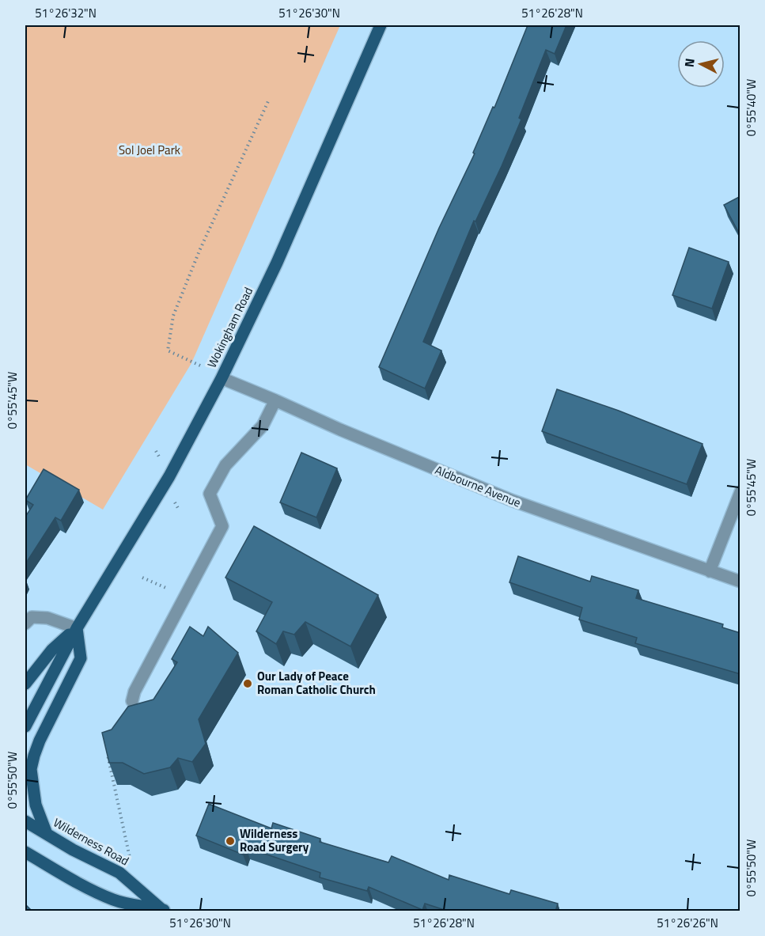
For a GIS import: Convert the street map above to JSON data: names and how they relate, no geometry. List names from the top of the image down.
{
  "streets": {
    "main road": ["Wokingham Road", "Wilderness Road"],
    "street": ["Aldbourne Avenue"]
  },
  "crossings": [
    ["Wokingham Road", "Aldbourne Avenue"]
  ],
  "parks": ["Sol Joel Park"],
  "places": ["Our Lady of Peace Roman Catholic Church", "Wilderness Road Surgery"],
  "north": "left",
  "coordinates": [
    "51°26'32\"N",
    "51°26'30\"N",
    "51°26'28\"N",
    "0°55'40\"W",
    "0°55'45\"W",
    "0°55'50\"W",
    "51°26'26\"N"
  ]
}
